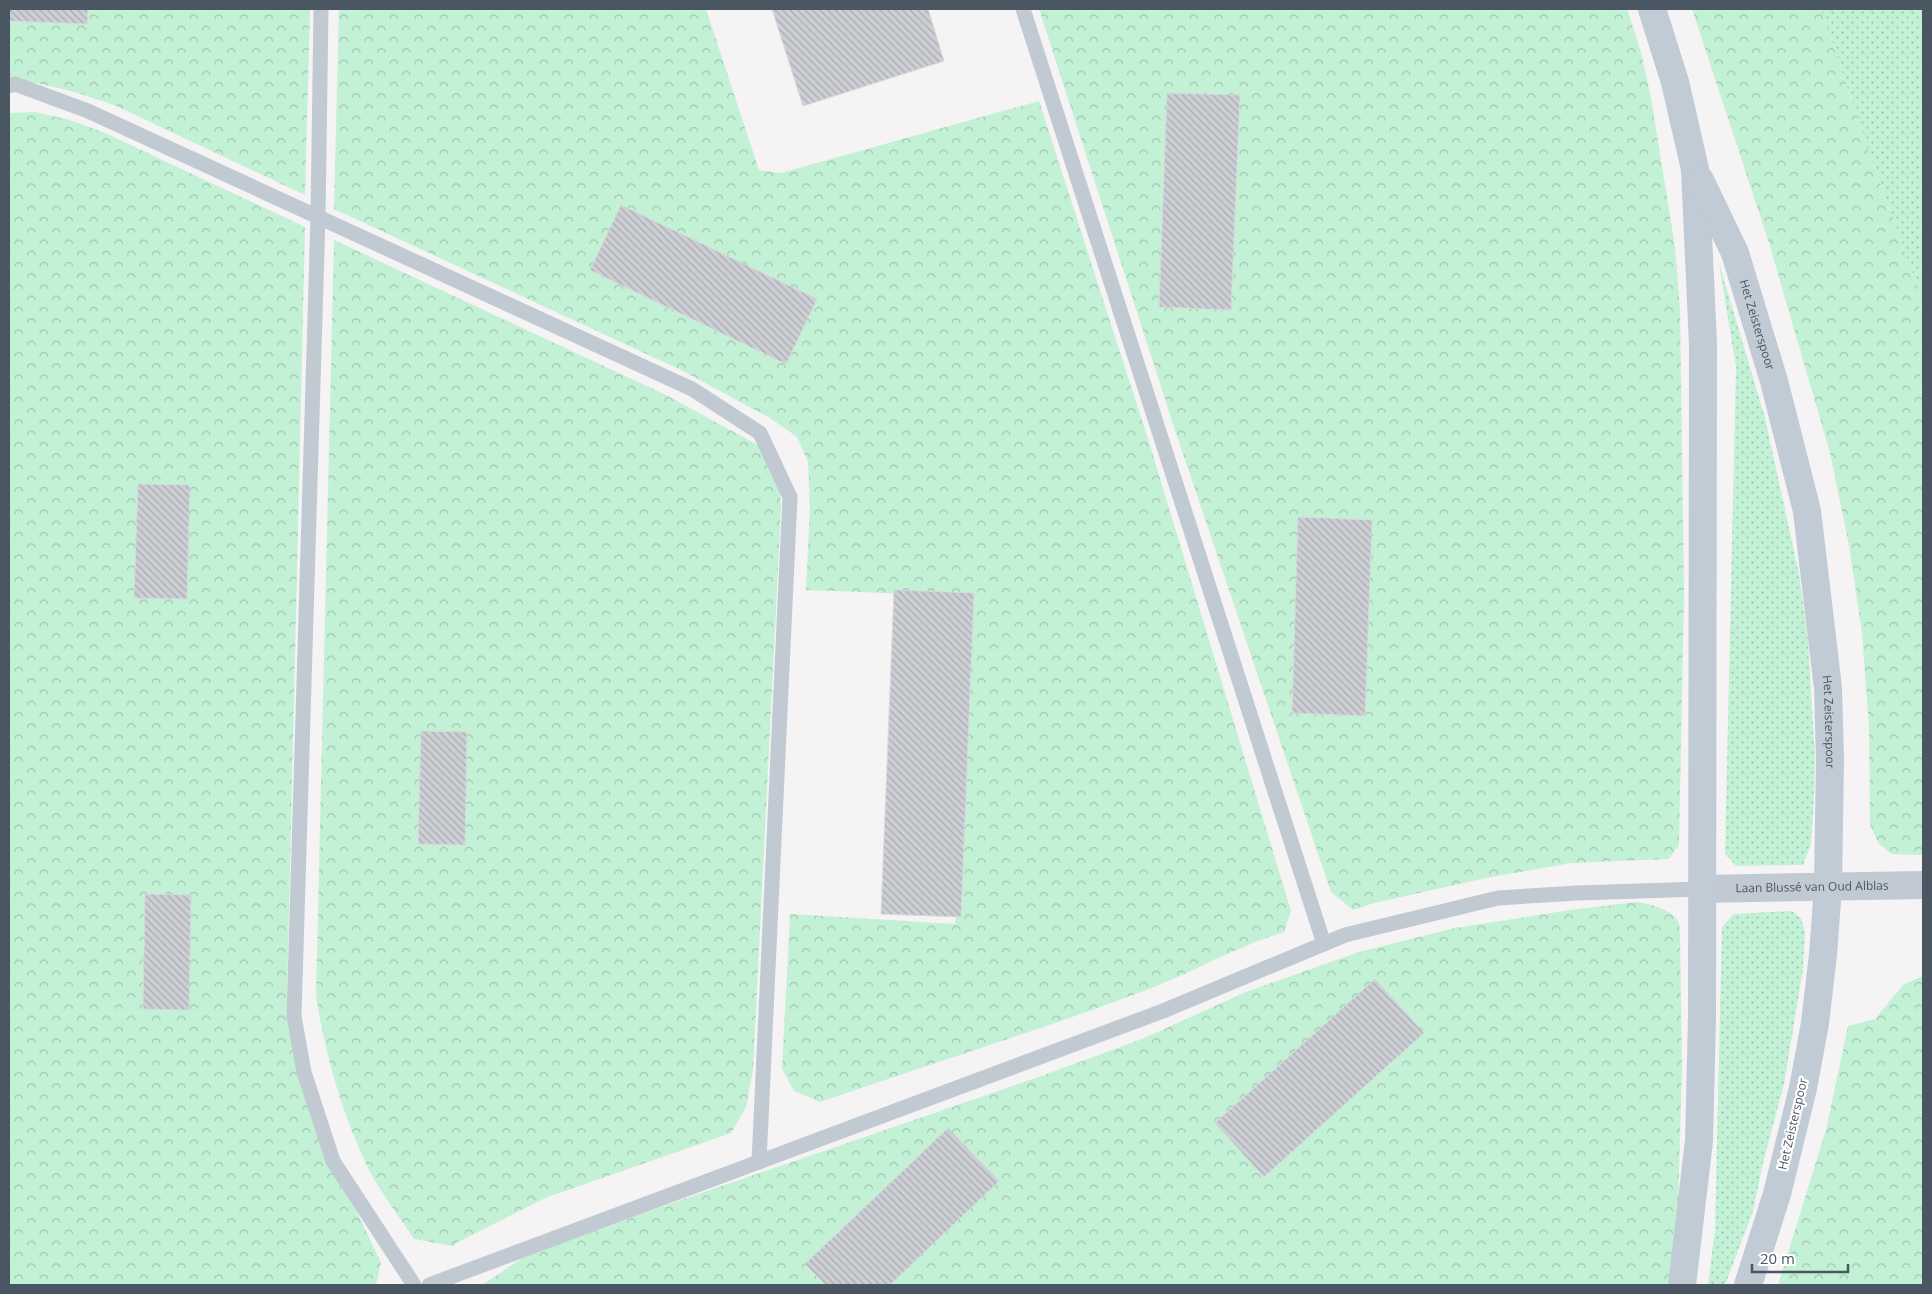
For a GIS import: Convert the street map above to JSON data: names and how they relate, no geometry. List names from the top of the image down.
{
  "streets": {
    "street": ["Het Zeisterspoor", "Laan Blussé van Oud Alblas"]
  },
  "crossings": [
    ["Het Zeisterspoor", "Laan Blussé van Oud Alblas"]
  ],
  "scale_bar": "20 m"
}
